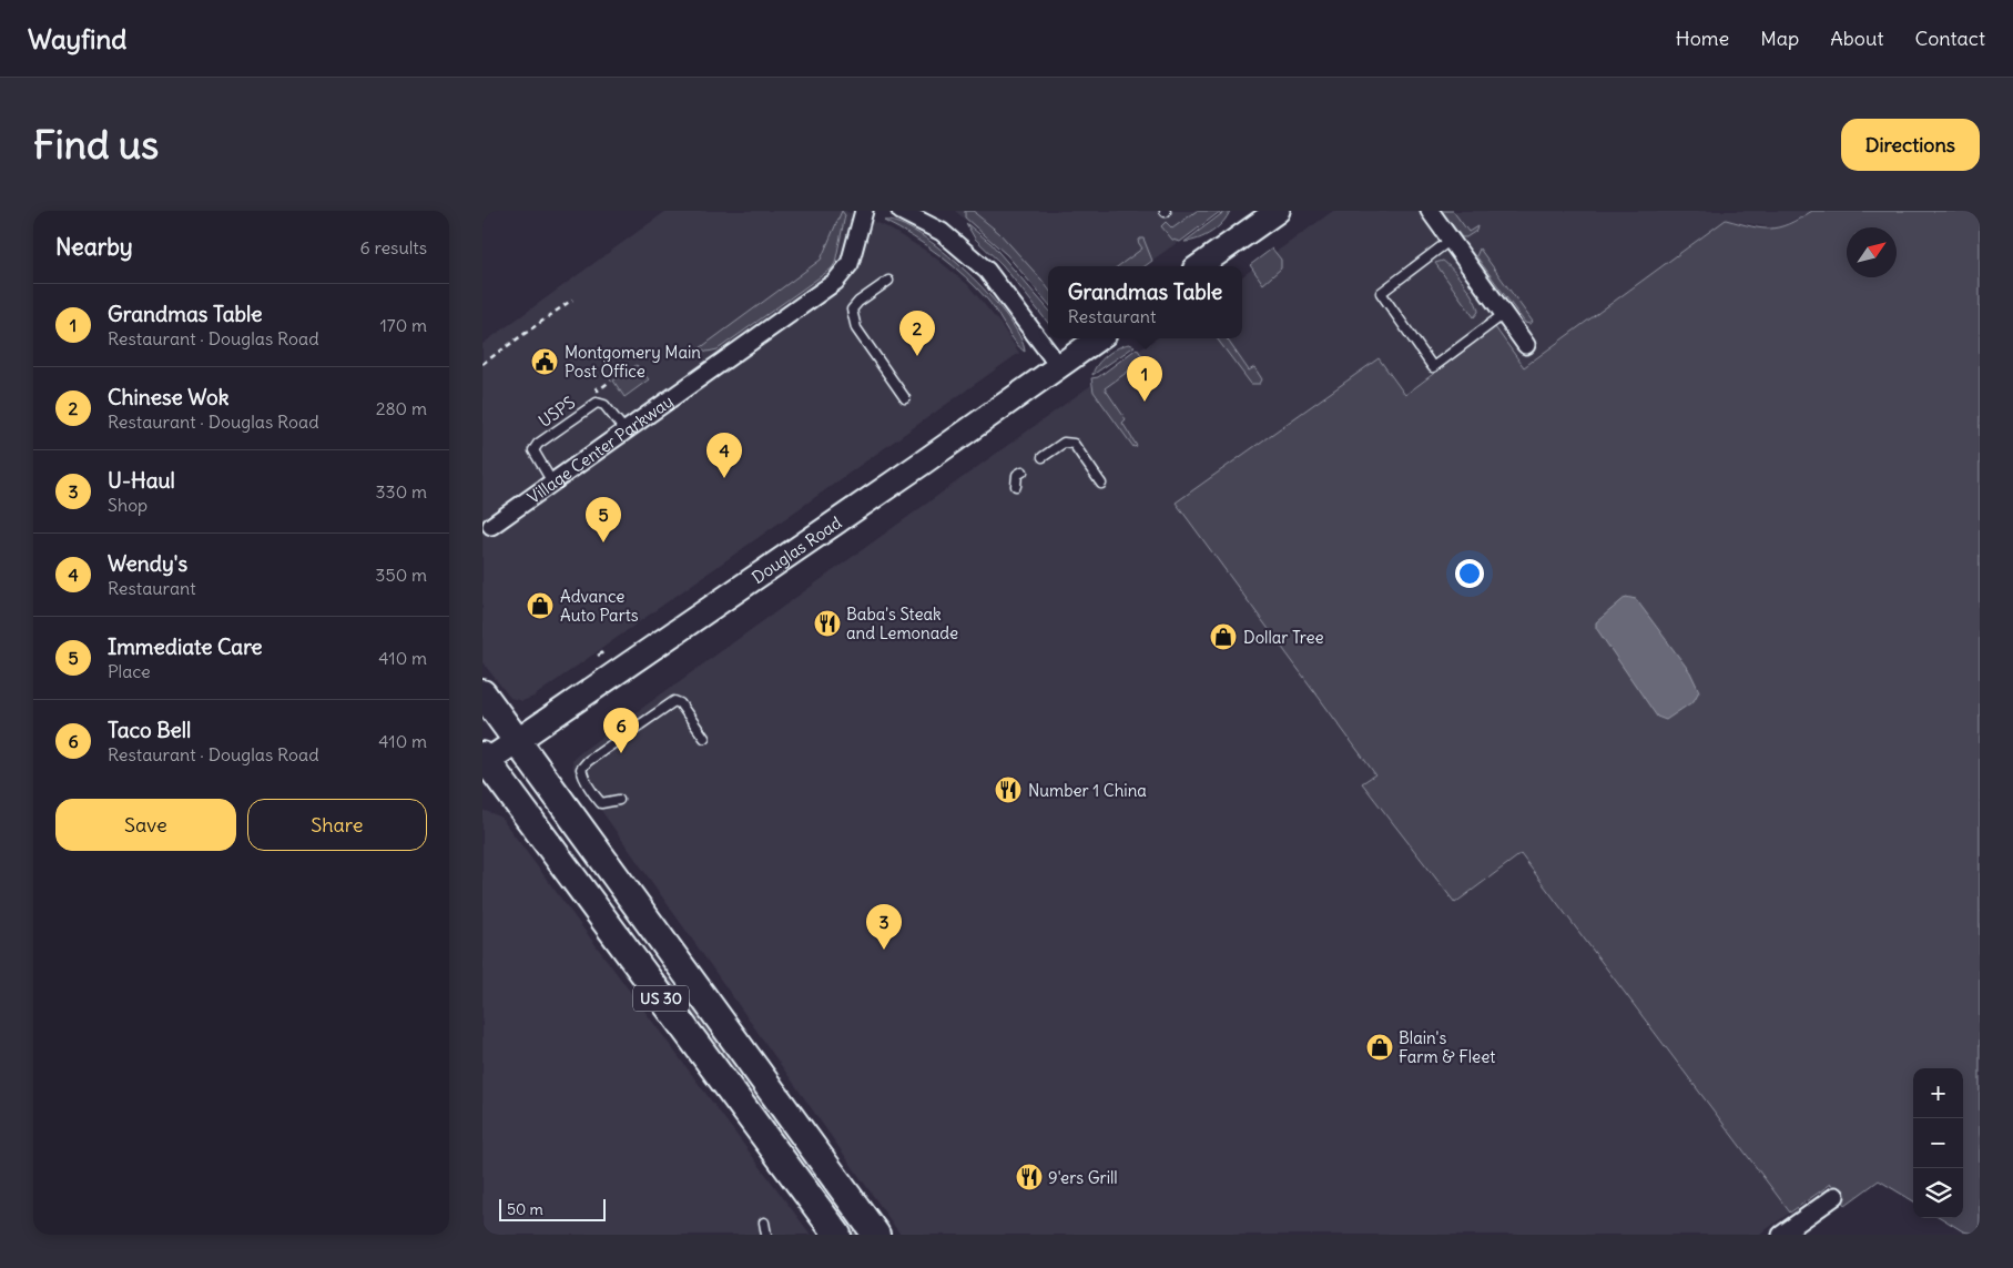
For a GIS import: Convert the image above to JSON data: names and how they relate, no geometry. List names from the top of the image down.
{
  "streets": {
    "main road": ["US 30"],
    "street": ["Village Center Parkway", "Douglas Road"],
    "lane": ["USPS"]
  },
  "crossings": [
    ["USPS", "Village Center Parkway"],
    ["Douglas Road", "US 30"]
  ],
  "places": {
    "public building": ["Montgomery Main Post Office"],
    "shop": ["Advance Auto Parts", "Dollar Tree", "Blain's Farm & Fleet"],
    "restaurant": ["Baba's Steak and Lemonade", "Number 1 China", "9'ers Grill"]
  },
  "scale_bar": "50 m",
  "north": "top right",
  "page": {
    "header": "Wayfind",
    "nav": [
      "Home",
      "Map",
      "About",
      "Contact"
    ],
    "buttons": [
      "Directions",
      ["Save", "Share"]
    ],
    "title": "Find us",
    "heading": ["Nearby", "6 results"],
    "popup": ["Grandmas Table", "Restaurant"],
    "list": [
      {
        "mark": "1",
        "name": "Grandmas Table",
        "note": "Restaurant · Douglas Road",
        "value": "170 m"
      },
      {
        "mark": "2",
        "name": "Chinese Wok",
        "note": "Restaurant · Douglas Road",
        "value": "280 m"
      },
      {
        "mark": "3",
        "name": "U-Haul",
        "note": "Shop",
        "value": "330 m"
      },
      {
        "mark": "4",
        "name": "Wendy's",
        "note": "Restaurant",
        "value": "350 m"
      },
      {
        "mark": "5",
        "name": "Immediate Care",
        "note": "Place",
        "value": "410 m"
      },
      {
        "mark": "6",
        "name": "Taco Bell",
        "note": "Restaurant · Douglas Road",
        "value": "410 m"
      }
    ],
    "pins": [
      "2",
      "1",
      "4",
      "5",
      "6",
      "3"
    ],
    "map_buttons": ["+", "−"],
    "scale": "50 m"
  }
}
